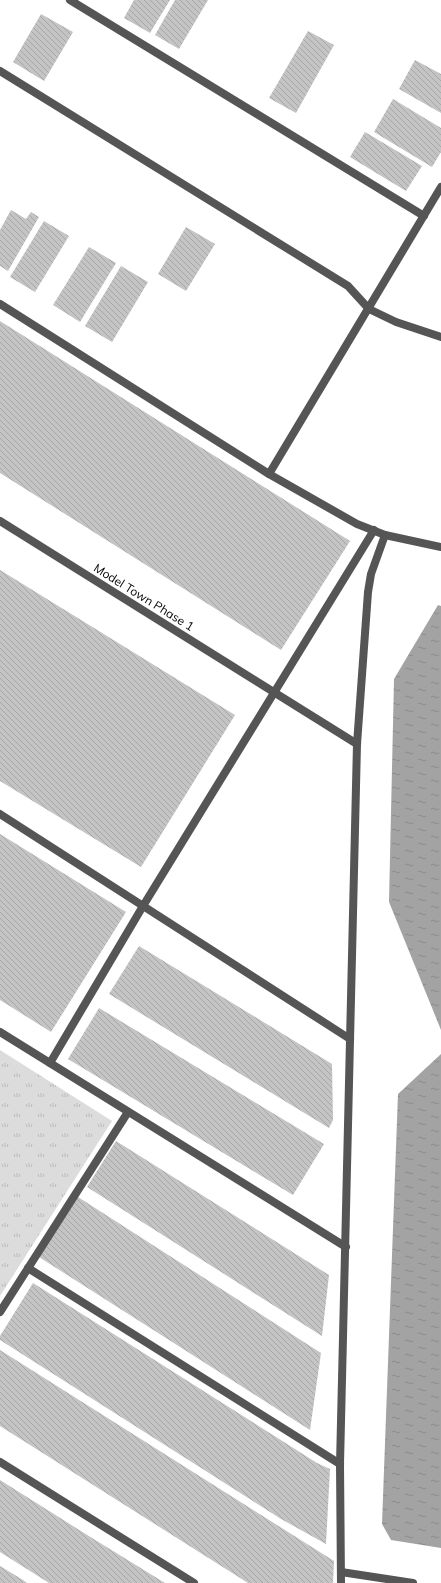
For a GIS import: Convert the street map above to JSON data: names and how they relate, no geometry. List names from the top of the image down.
{
  "streets": {
    "street": ["Model Town Phase 1"]
  }
}
